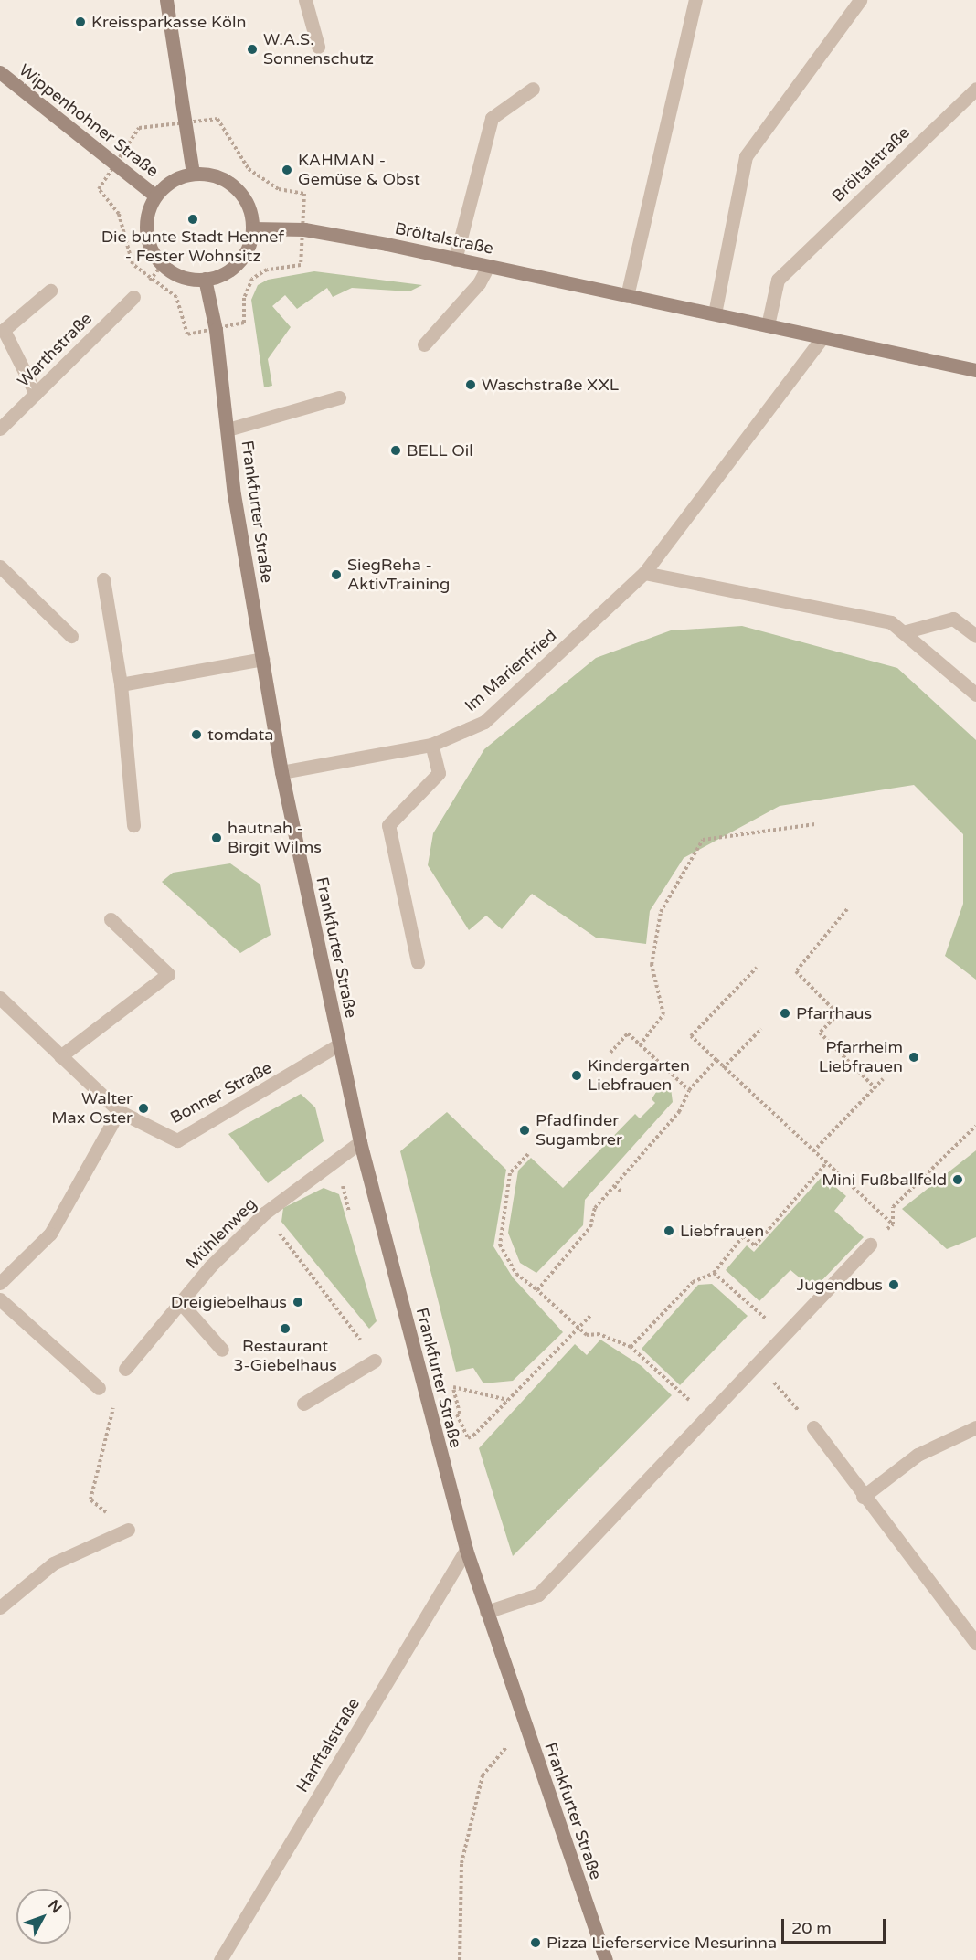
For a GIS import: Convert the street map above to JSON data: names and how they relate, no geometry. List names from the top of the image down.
{
  "streets": {
    "main road": ["Wippenhohner Straße", "Bröltalstraße", "Frankfurter Straße"],
    "street": [
      "Warthstraße",
      "Im Marienfried",
      "Bonner Straße",
      "Mühlenweg",
      "Hanftalstraße"
    ]
  },
  "crossings": [
    ["Wippenhohner Straße", "Bröltalstraße"],
    ["Wippenhohner Straße", "Frankfurter Straße"],
    ["Bröltalstraße", "Frankfurter Straße"],
    ["Bröltalstraße", "Im Marienfried"],
    ["Frankfurter Straße", "Im Marienfried"],
    ["Frankfurter Straße", "Bonner Straße"],
    ["Frankfurter Straße", "Mühlenweg"],
    ["Frankfurter Straße", "Hanftalstraße"]
  ],
  "places": [
    "Kreissparkasse Köln",
    "W.A.S. Sonnenschutz",
    "KAHMAN - Gemüse & Obst",
    "Die bunte Stadt Hennef - Fester Wohnsitz",
    "Waschstraße XXL",
    "BELL Oil",
    "SiegReha - AktivTraining",
    "tomdata",
    "hautnah - Birgit Wilms",
    "Pfarrhaus",
    "Pfarrheim Liebfrauen",
    "Kindergarten Liebfrauen",
    "Walter Max Oster",
    "Pfadfinder Sugambrer",
    "Mini Fußballfeld",
    "Liebfrauen",
    "Jugendbus",
    "Dreigiebelhaus",
    "Restaurant 3-Giebelhaus",
    "Pizza Lieferservice Mesurinna"
  ],
  "scale_bar": "20 m",
  "north": "top right"
}
